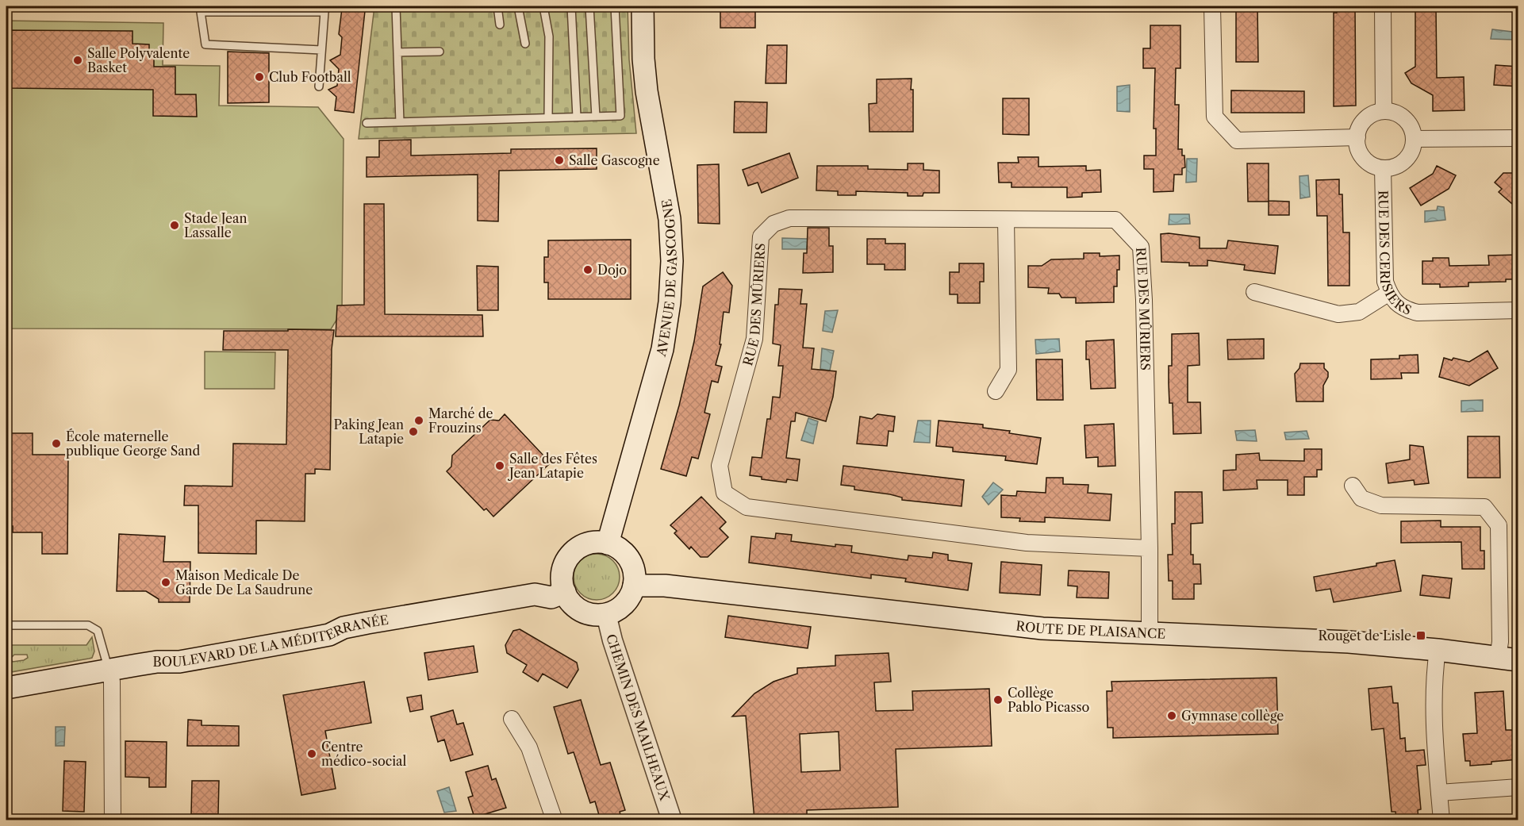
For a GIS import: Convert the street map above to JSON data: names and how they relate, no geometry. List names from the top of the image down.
{
  "streets": {
    "main road": ["AVENUE DE GASCOGNE", "ROUTE DE PLAISANCE", "BOULEVARD DE LA MÉDITERRANÉE"],
    "street": ["RUE DES CERISIERS", "RUE DES MÛRIERS", "CHEMIN DES MAILHEAUX"]
  },
  "crossings": [
    ["AVENUE DE GASCOGNE", "ROUTE DE PLAISANCE"],
    ["AVENUE DE GASCOGNE", "BOULEVARD DE LA MÉDITERRANÉE"],
    ["AVENUE DE GASCOGNE", "CHEMIN DES MAILHEAUX"],
    ["RUE DES MÛRIERS", "ROUTE DE PLAISANCE"],
    ["ROUTE DE PLAISANCE", "BOULEVARD DE LA MÉDITERRANÉE"],
    ["ROUTE DE PLAISANCE", "CHEMIN DES MAILHEAUX"],
    ["BOULEVARD DE LA MÉDITERRANÉE", "CHEMIN DES MAILHEAUX"]
  ],
  "places": {
    "other": [
      "Salle Polyvalente Basket",
      "Club Football",
      "Salle Gascogne",
      "Stade Jean Lassalle",
      "Dojo",
      "Marché de Frouzins",
      "Paking Jean Latapie",
      "École maternelle publique George Sand",
      "Salle des Fêtes Jean Latapie",
      "Maison Medicale De Garde De La Saudrune",
      "Collège Pablo Picasso",
      "Gymnase collège",
      "Centre médico-social"
    ],
    "transit": ["Rouget de Lisle"]
  }
}
